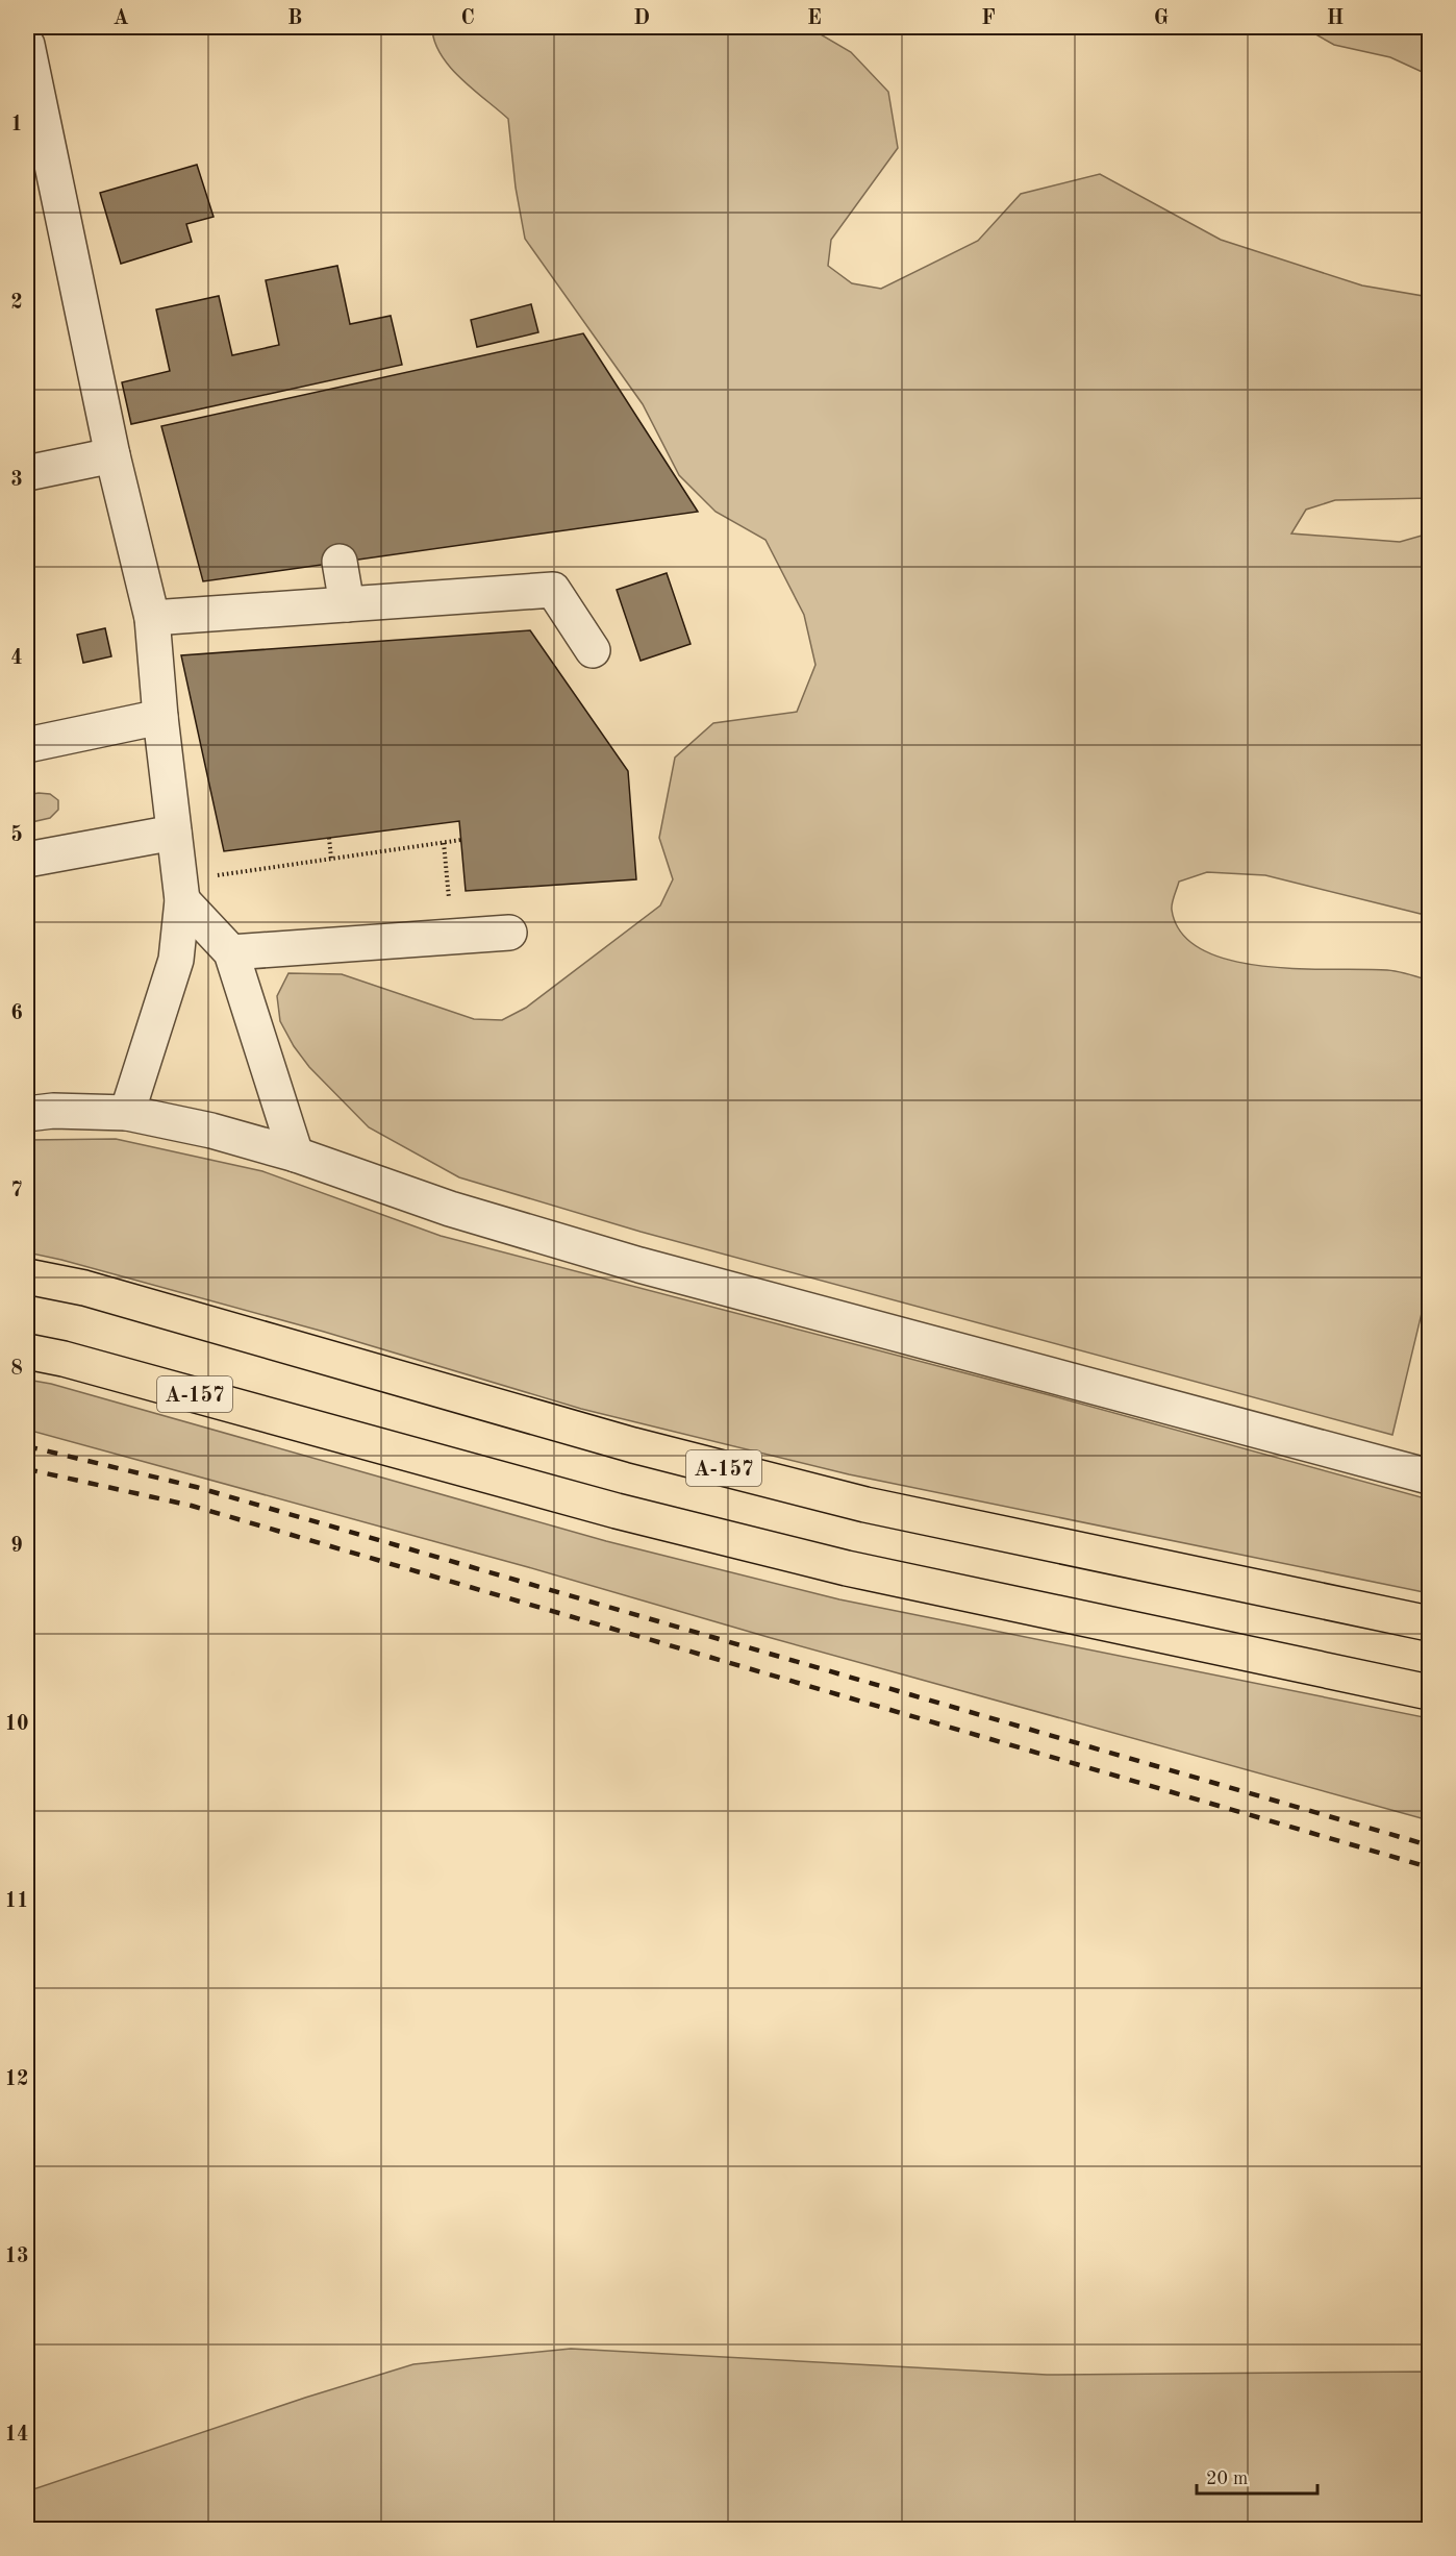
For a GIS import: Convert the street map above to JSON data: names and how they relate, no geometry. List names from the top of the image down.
{
  "streets": {
    "main road": ["А-157"]
  },
  "scale_bar": "20 m",
  "grid": {
    "columns": [
      "A",
      "B",
      "C",
      "D",
      "E",
      "F",
      "G",
      "H"
    ],
    "rows": [
      "1",
      "2",
      "3",
      "4",
      "5",
      "6",
      "7",
      "8",
      "9",
      "10",
      "11",
      "12",
      "13",
      "14"
    ]
  }
}
